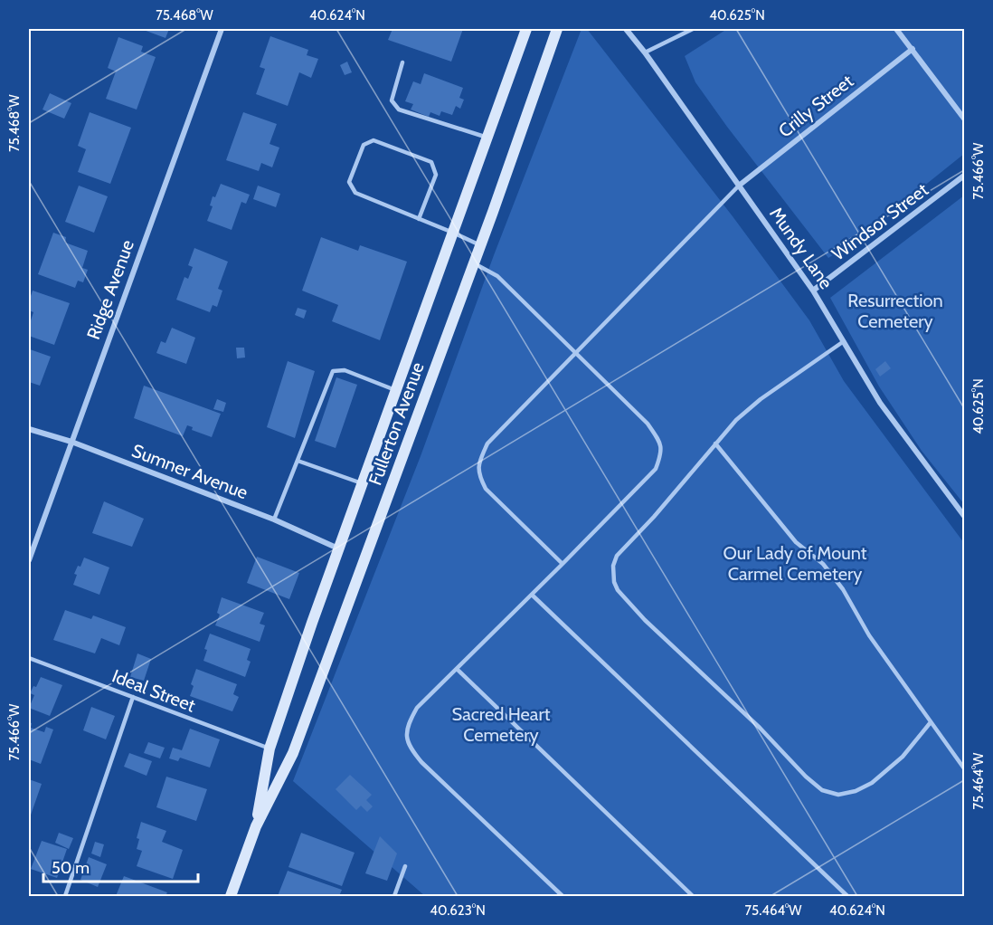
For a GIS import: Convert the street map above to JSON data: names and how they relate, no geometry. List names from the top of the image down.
{
  "streets": {
    "main road": ["Fullerton Avenue"],
    "street": [
      "Crilly Street",
      "Windsor Street",
      "Mundy Lane",
      "Ridge Avenue",
      "Sumner Avenue"
    ],
    "lane": ["Ideal Street"]
  },
  "crossings": [
    ["Crilly Street", "Mundy Lane"],
    ["Windsor Street", "Mundy Lane"],
    ["Ridge Avenue", "Sumner Avenue"],
    ["Fullerton Avenue", "Sumner Avenue"],
    ["Fullerton Avenue", "Ideal Street"]
  ],
  "parks": ["Resurrection Cemetery", "Our Lady of Mount Carmel Cemetery", "Sacred Heart Cemetery"],
  "scale_bar": "50 m",
  "coordinates": [
    "75.468°W",
    "40.624°N",
    "40.625°N",
    "75.466°W",
    "75.464°W",
    "40.623°N"
  ]
}
